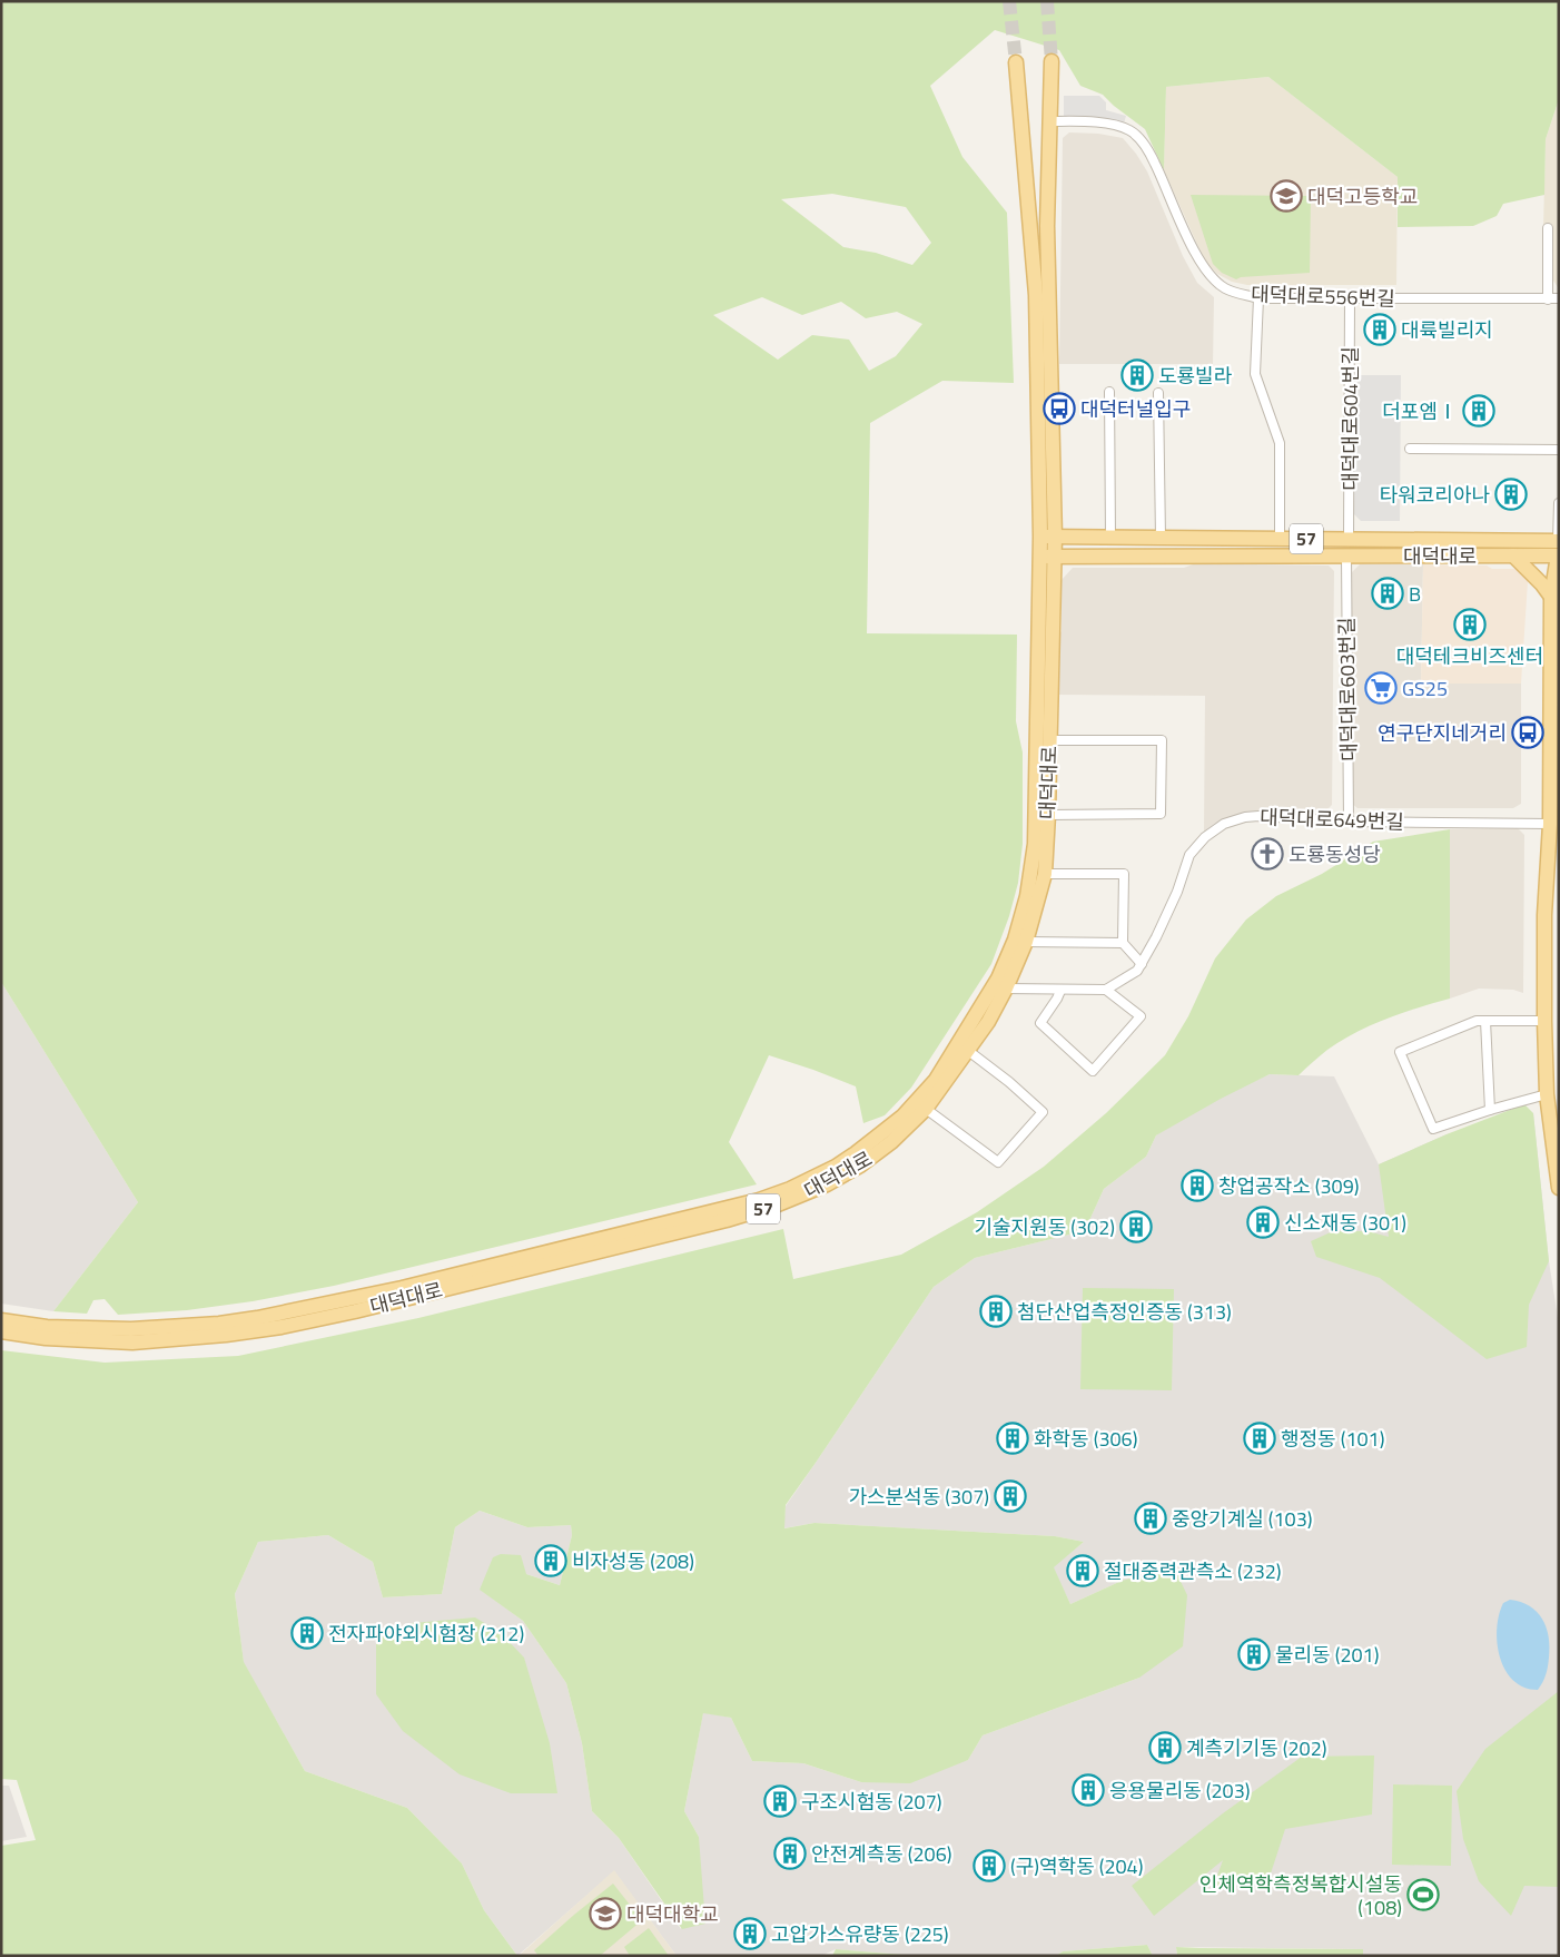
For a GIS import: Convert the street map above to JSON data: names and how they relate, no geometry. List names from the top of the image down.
{
  "streets": {
    "main road": ["57", "대덕대로"],
    "street": [
      "대덕대로556번길",
      "대덕대로604번길",
      "대덕대로603번길",
      "대덕대로649번길"
    ]
  },
  "crossings": [
    ["대덕대로556번길", "대덕대로604번길"],
    ["대덕대로604번길", "대덕대로"],
    ["대덕대로", "대덕대로603번길"],
    ["대덕대로", "대덕대로649번길"],
    ["대덕대로603번길", "대덕대로649번길"]
  ],
  "places": {
    "school or university": ["대덕고등학교", "대덕대학교"],
    "building": [
      "대륙빌리지",
      "도룡빌라",
      "더포엠Ⅰ",
      "타워코리아나",
      "B",
      "대덕테크비즈센터",
      "창업공작소 (309)",
      "신소재동 (301)",
      "기술지원동 (302)",
      "첨단산업측정인증동 (313)",
      "화학동 (306)",
      "행정동 (101)",
      "가스분석동 (307)",
      "중앙기계실 (103)",
      "비자성동 (208)",
      "절대중력관측소 (232)",
      "전자파야외시험장 (212)",
      "물리동 (201)",
      "계측기기동 (202)",
      "응용물리동 (203)",
      "구조시험동 (207)",
      "안전계측동 (206)",
      "(구)역학동 (204)",
      "고압가스유량동 (225)"
    ],
    "bus stop": ["대덕터널입구", "연구단지네거리"],
    "supermarket": ["GS25"],
    "church": ["도룡동성당"],
    "sports": ["인체역학측정복합시설동 (108)"]
  }
}
